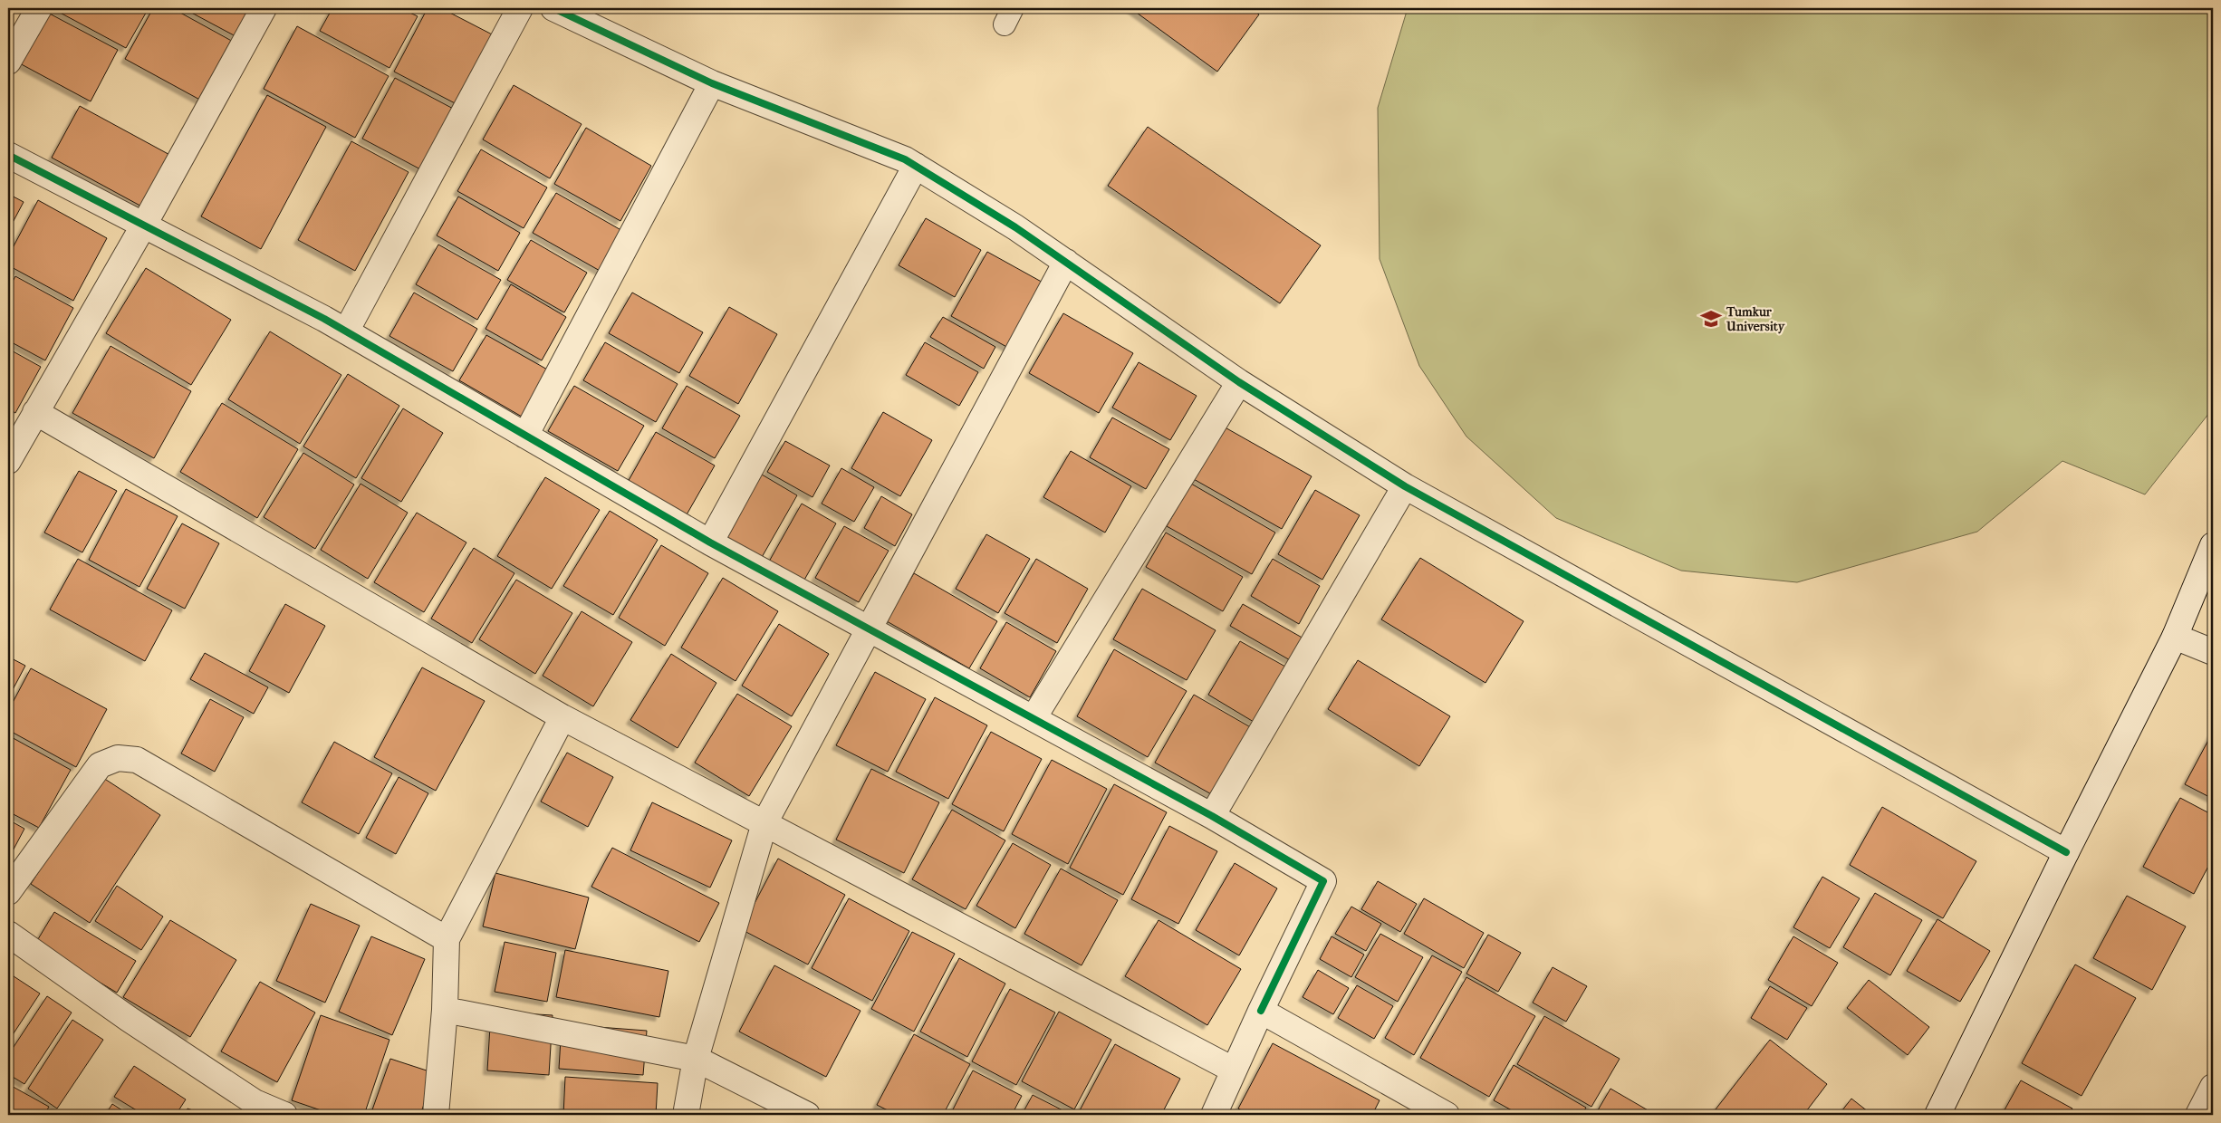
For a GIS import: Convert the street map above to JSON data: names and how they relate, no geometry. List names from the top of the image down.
{
  "places": {
    "school or university": ["Tumkur University"]
  }
}
